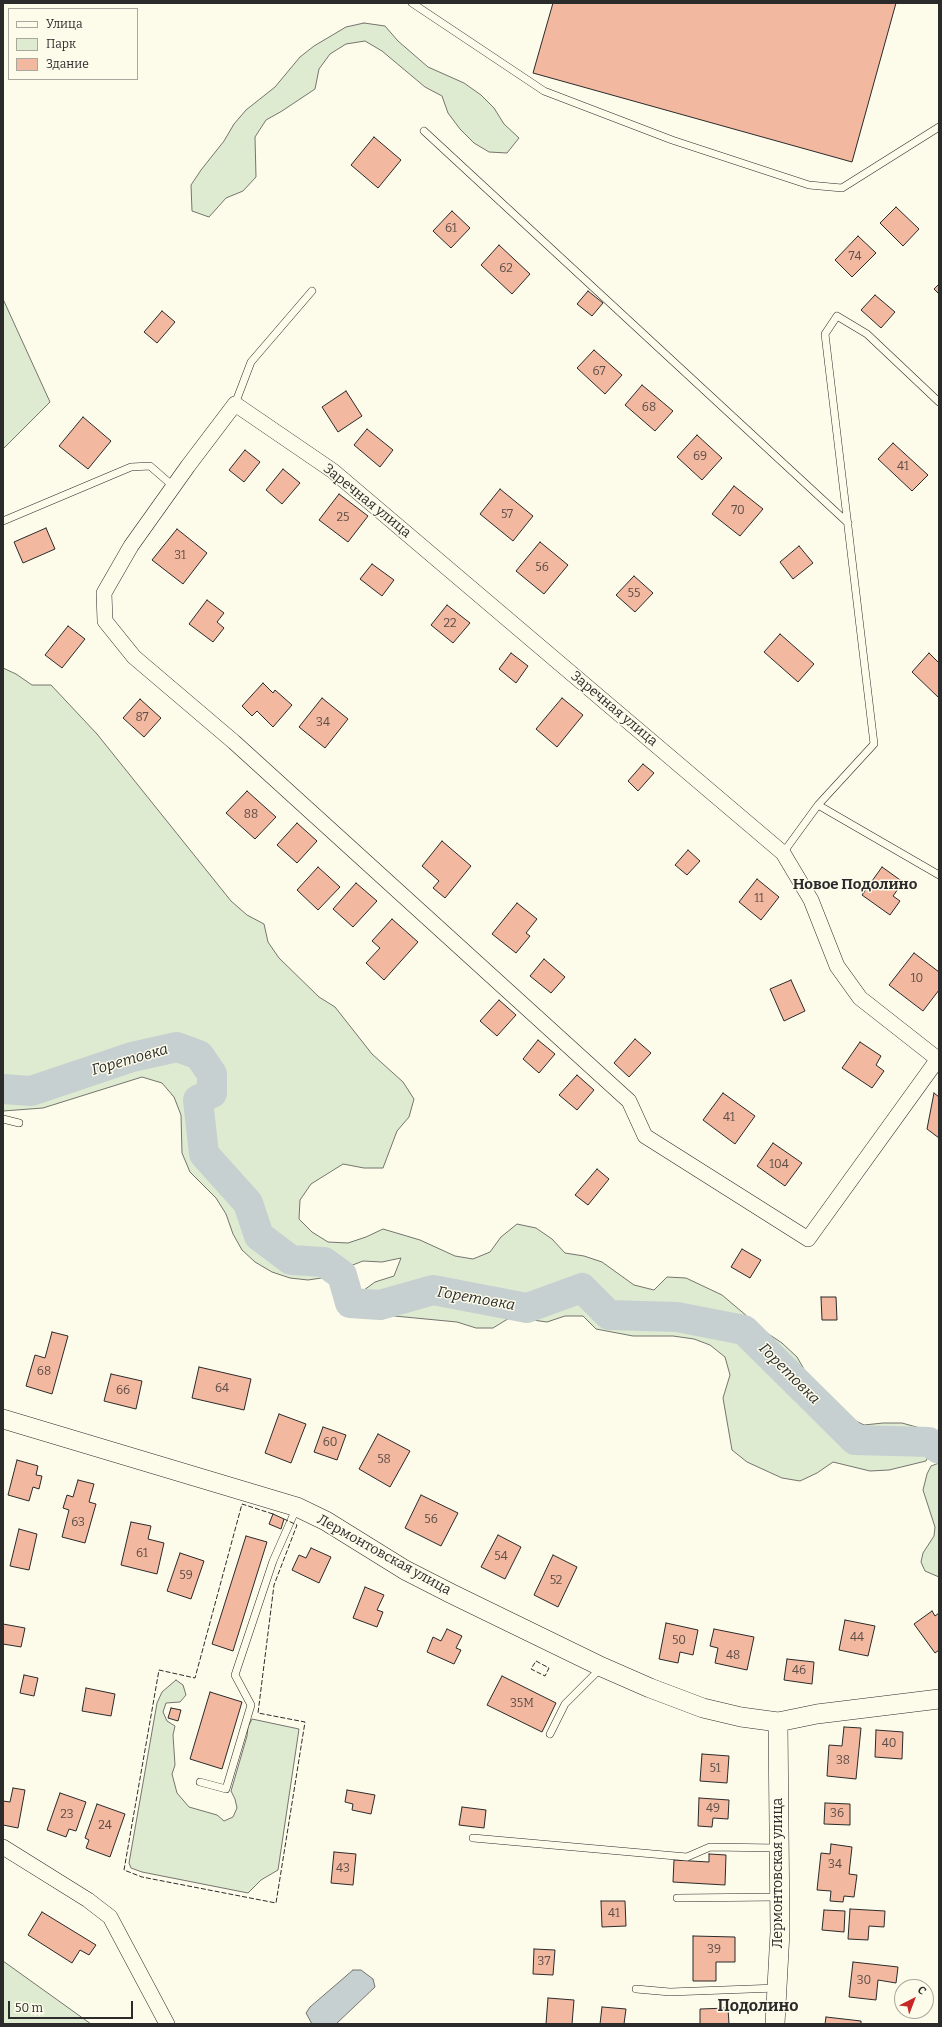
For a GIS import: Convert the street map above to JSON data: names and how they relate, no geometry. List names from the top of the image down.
{
  "streets": {
    "street": ["Заречная улица", "Лермонтовская улица"]
  },
  "districts": ["Новое Подолино", "Подолино"],
  "water": ["Горетовка"],
  "house_numbers": [
    "61",
    "74",
    "62",
    "67",
    "68",
    "69",
    "41",
    "70",
    "57",
    "25",
    "31",
    "56",
    "55",
    "22",
    "87",
    "34",
    "88",
    "11",
    "10",
    "41",
    "104",
    "68",
    "64",
    "66",
    "60",
    "58",
    "56",
    "63",
    "61",
    "54",
    "59",
    "52",
    "44",
    "50",
    "48",
    "46",
    "35М",
    "40",
    "38",
    "51",
    "49",
    "36",
    "23",
    "24",
    "34",
    "43",
    "41",
    "39",
    "37",
    "30"
  ],
  "legend": ["Улица", "Парк", "Здание"],
  "scale_bar": "50 m",
  "north": "top right"
}
